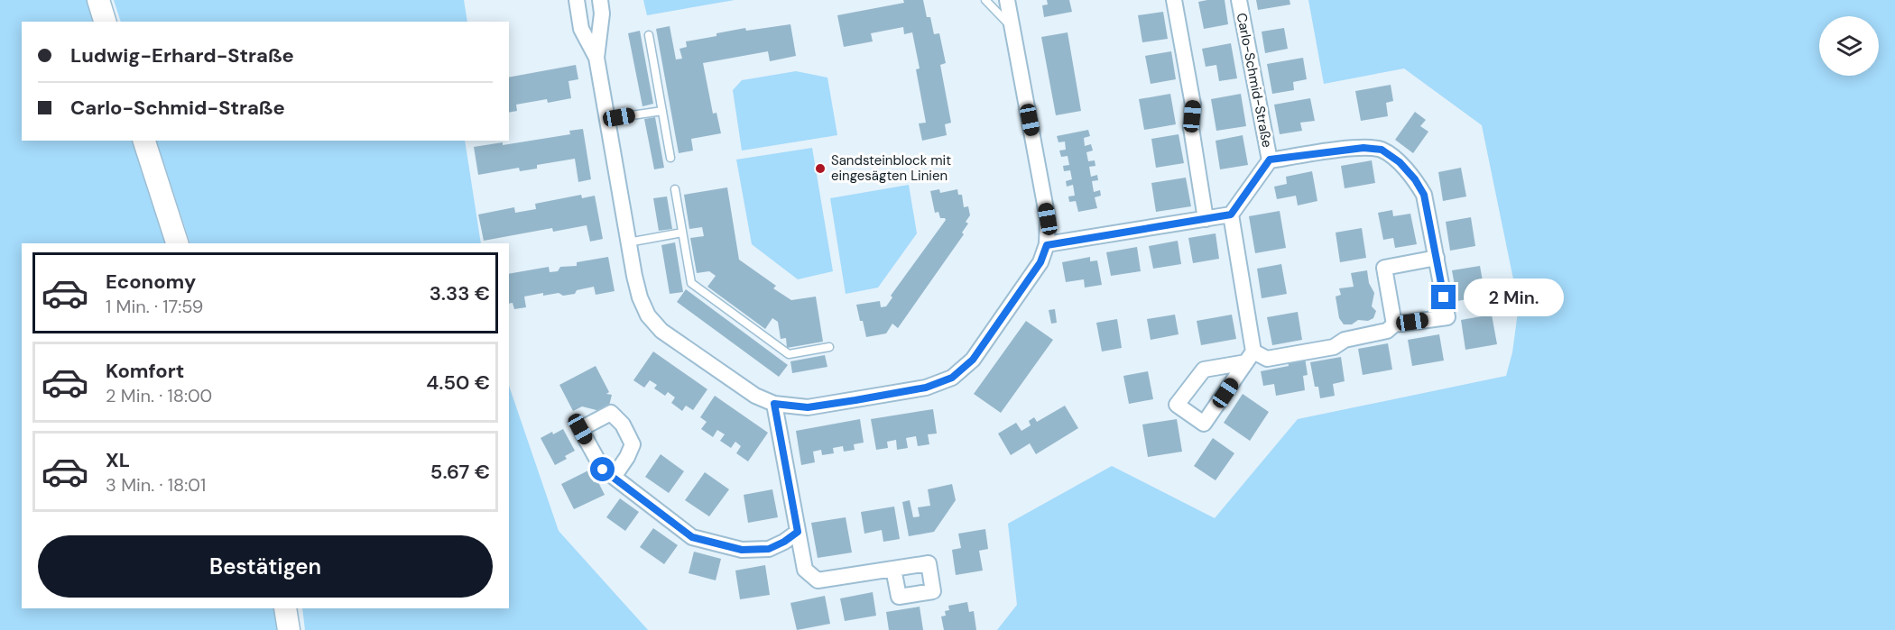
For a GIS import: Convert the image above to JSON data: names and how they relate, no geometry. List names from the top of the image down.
{
  "streets": {
    "street": ["Carlo-Schmid-Straße"]
  },
  "places": ["Sandsteinblock mit eingesägten Linien"],
  "page": {
    "banner": ["Ludwig-Erhard-Straße", "Carlo-Schmid-Straße"],
    "list": [
      {
        "name": "Economy",
        "note": "1 Min. · 17:59",
        "value": "3.33 €"
      },
      {
        "name": "Komfort",
        "note": "2 Min. · 18:00",
        "value": "4.50 €"
      },
      {
        "name": "XL",
        "note": "3 Min. · 18:01",
        "value": "5.67 €"
      }
    ],
    "bubble": "2 Min.",
    "buttons": "Bestätigen"
  }
}
